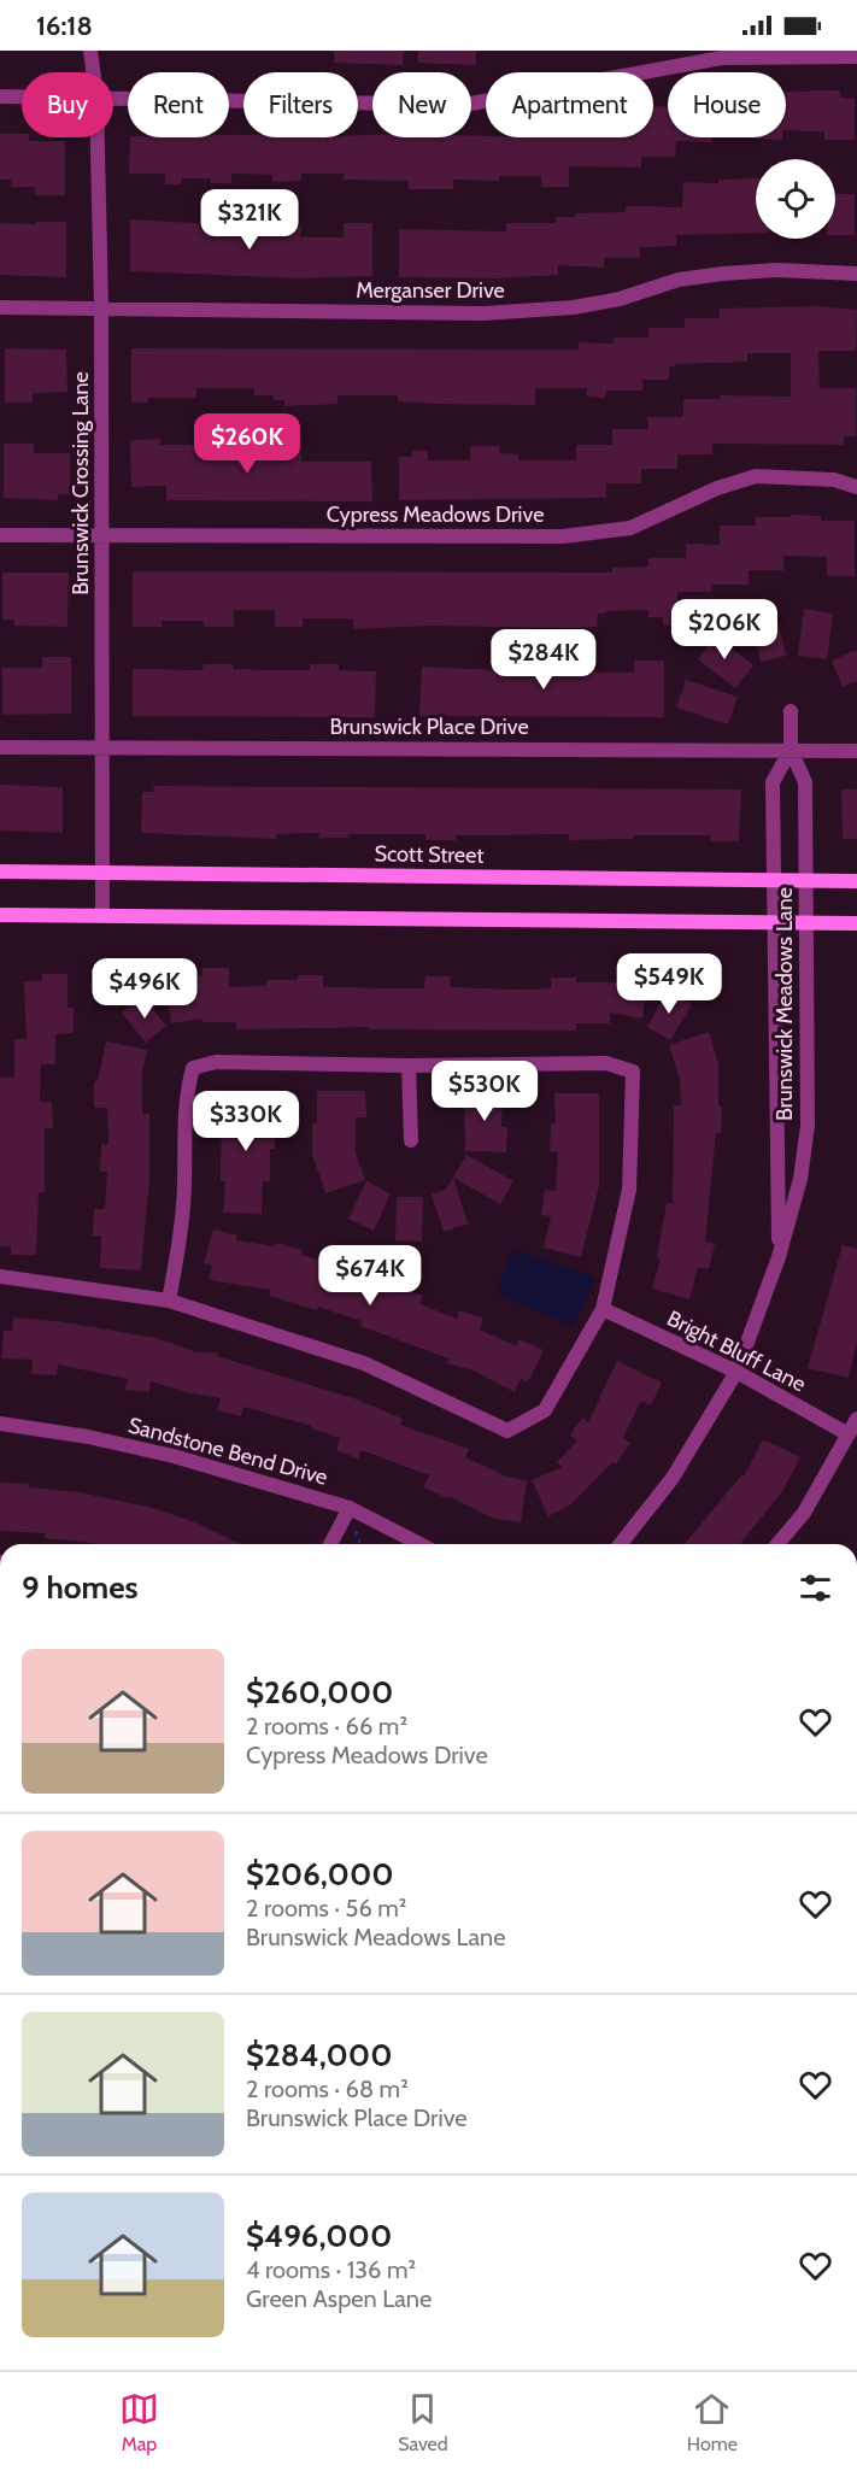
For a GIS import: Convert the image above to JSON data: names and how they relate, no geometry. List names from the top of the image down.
{
  "streets": {
    "main road": ["Scott Street"],
    "street": [
      "Merganser Drive",
      "Brunswick Crossing Lane",
      "Cypress Meadows Drive",
      "Brunswick Place Drive",
      "Brunswick Meadows Lane",
      "Bright Bluff Lane",
      "Sandstone Bend Drive"
    ]
  },
  "crossings": [
    ["Merganser Drive", "Brunswick Crossing Lane"],
    ["Brunswick Crossing Lane", "Cypress Meadows Drive"],
    ["Brunswick Crossing Lane", "Brunswick Place Drive"],
    ["Brunswick Crossing Lane", "Scott Street"],
    ["Brunswick Place Drive", "Brunswick Meadows Lane"],
    ["Scott Street", "Brunswick Meadows Lane"],
    ["Brunswick Meadows Lane", "Bright Bluff Lane"]
  ],
  "page": {
    "status": "16:18",
    "chip": [
      "Buy",
      "Rent",
      "Filters",
      "New",
      "Apartment",
      "House"
    ],
    "price": [
      "$321K",
      "$260K",
      "$206K",
      "$284K",
      "$549K",
      "$496K",
      "$530K",
      "$330K",
      "$674K"
    ],
    "heading": "9 homes",
    "list": [
      {
        "name": "$260,000",
        "note": "2 rooms · 66 m² · Cypress Meadows Drive"
      },
      {
        "name": "$206,000",
        "note": "2 rooms · 56 m² · Brunswick Meadows Lane"
      },
      {
        "name": "$284,000",
        "note": "2 rooms · 68 m² · Brunswick Place Drive"
      },
      {
        "name": "$496,000",
        "note": "4 rooms · 136 m² · Green Aspen Lane"
      }
    ],
    "tabs": ["Map", "Saved", "Home"]
  }
}
